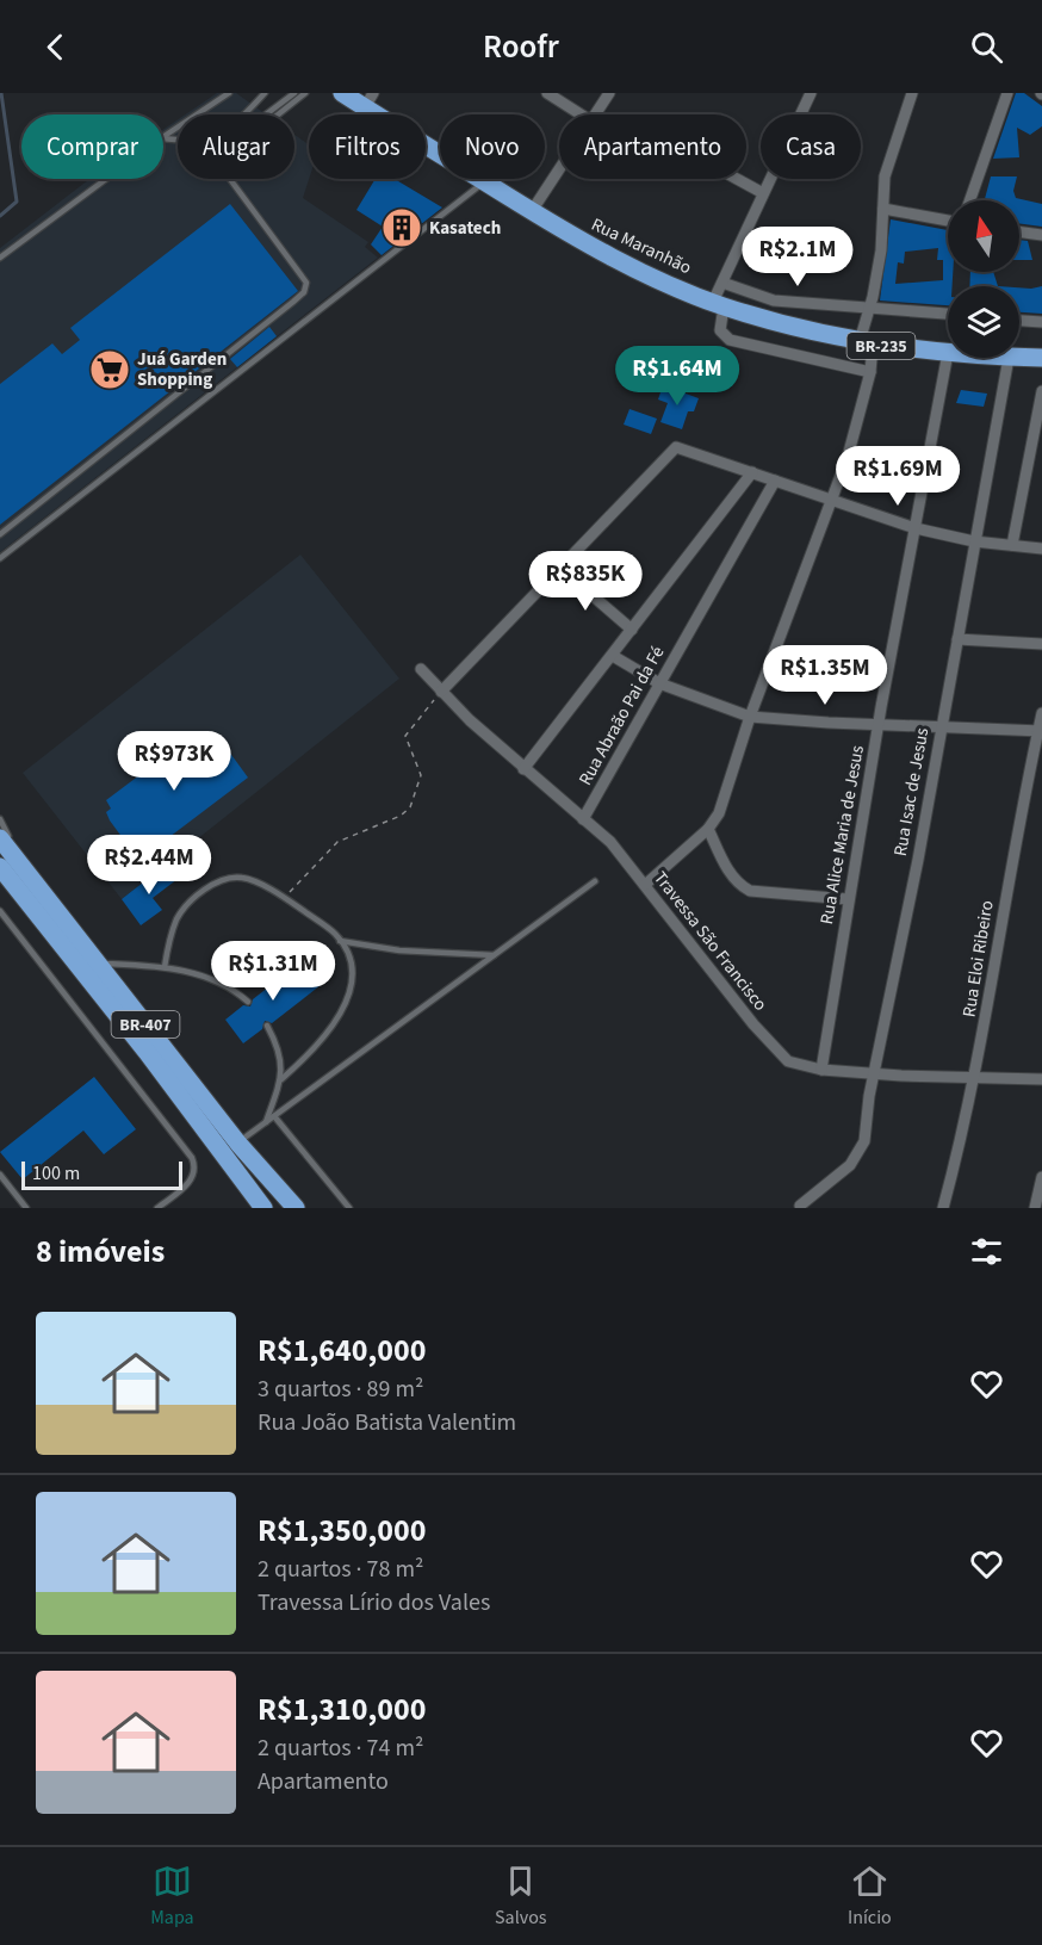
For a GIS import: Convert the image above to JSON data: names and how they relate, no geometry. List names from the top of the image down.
{
  "streets": {
    "highway": ["Rua Maranhão", "BR-235", "BR-407"],
    "street": [
      "Rua Abraão Pai da Fé",
      "Rua Isac de Jesus",
      "Rua Alice Maria de Jesus",
      "Travessa São Francisco",
      "Rua Eloi Ribeiro"
    ]
  },
  "crossings": [
    ["Rua Maranhão", "Rua Alice Maria de Jesus"],
    ["Rua Abraão Pai da Fé", "Travessa São Francisco"],
    ["Rua Isac de Jesus", "Travessa São Francisco"],
    ["Rua Alice Maria de Jesus", "Travessa São Francisco"],
    ["Travessa São Francisco", "Rua Eloi Ribeiro"]
  ],
  "places": {
    "building": ["Kasatech"],
    "supermarket": ["Juá Garden Shopping"]
  },
  "scale_bar": "100 m",
  "north": "top",
  "page": {
    "header": "Roofr",
    "chip": [
      "Comprar",
      "Alugar",
      "Filtros",
      "Novo",
      "Apartamento",
      "Casa"
    ],
    "price": [
      "R$2.1M",
      "R$1.64M",
      "R$1.69M",
      "R$835K",
      "R$1.35M",
      "R$973K",
      "R$2.44M",
      "R$1.31M"
    ],
    "scale": "100 m",
    "heading": "8 imóveis",
    "list": [
      {
        "name": "R$1,640,000",
        "note": "3 quartos · 89 m² · Rua João Batista Valentim"
      },
      {
        "name": "R$1,350,000",
        "note": "2 quartos · 78 m² · Travessa Lírio dos Vales"
      },
      {
        "name": "R$1,310,000",
        "note": "2 quartos · 74 m² · Apartamento"
      }
    ],
    "tabs": ["Mapa", "Salvos", "Início"]
  }
}
